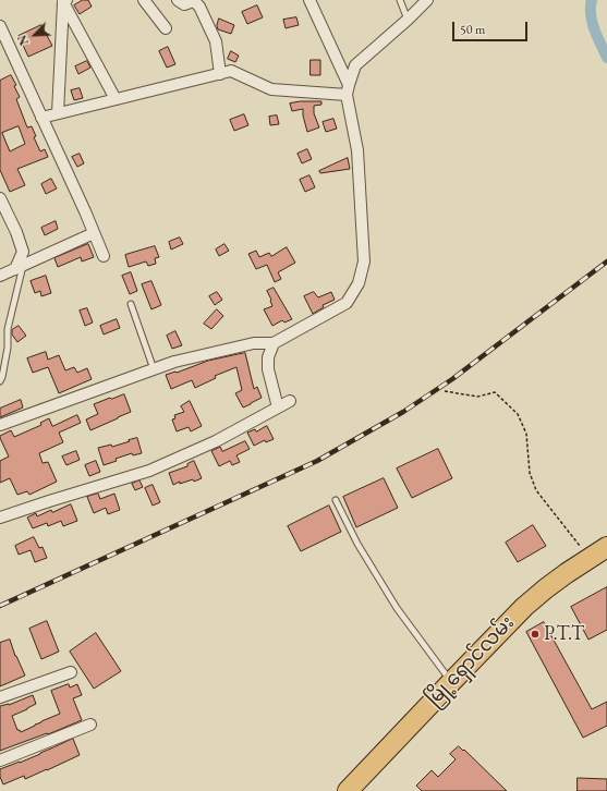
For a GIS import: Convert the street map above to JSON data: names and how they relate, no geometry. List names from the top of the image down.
{
  "streets": {
    "highway": ["မြို့ရှောင်လမ်း"]
  },
  "places": ["P.T.T"],
  "scale_bar": "50 m",
  "north": "bottom left"
}
